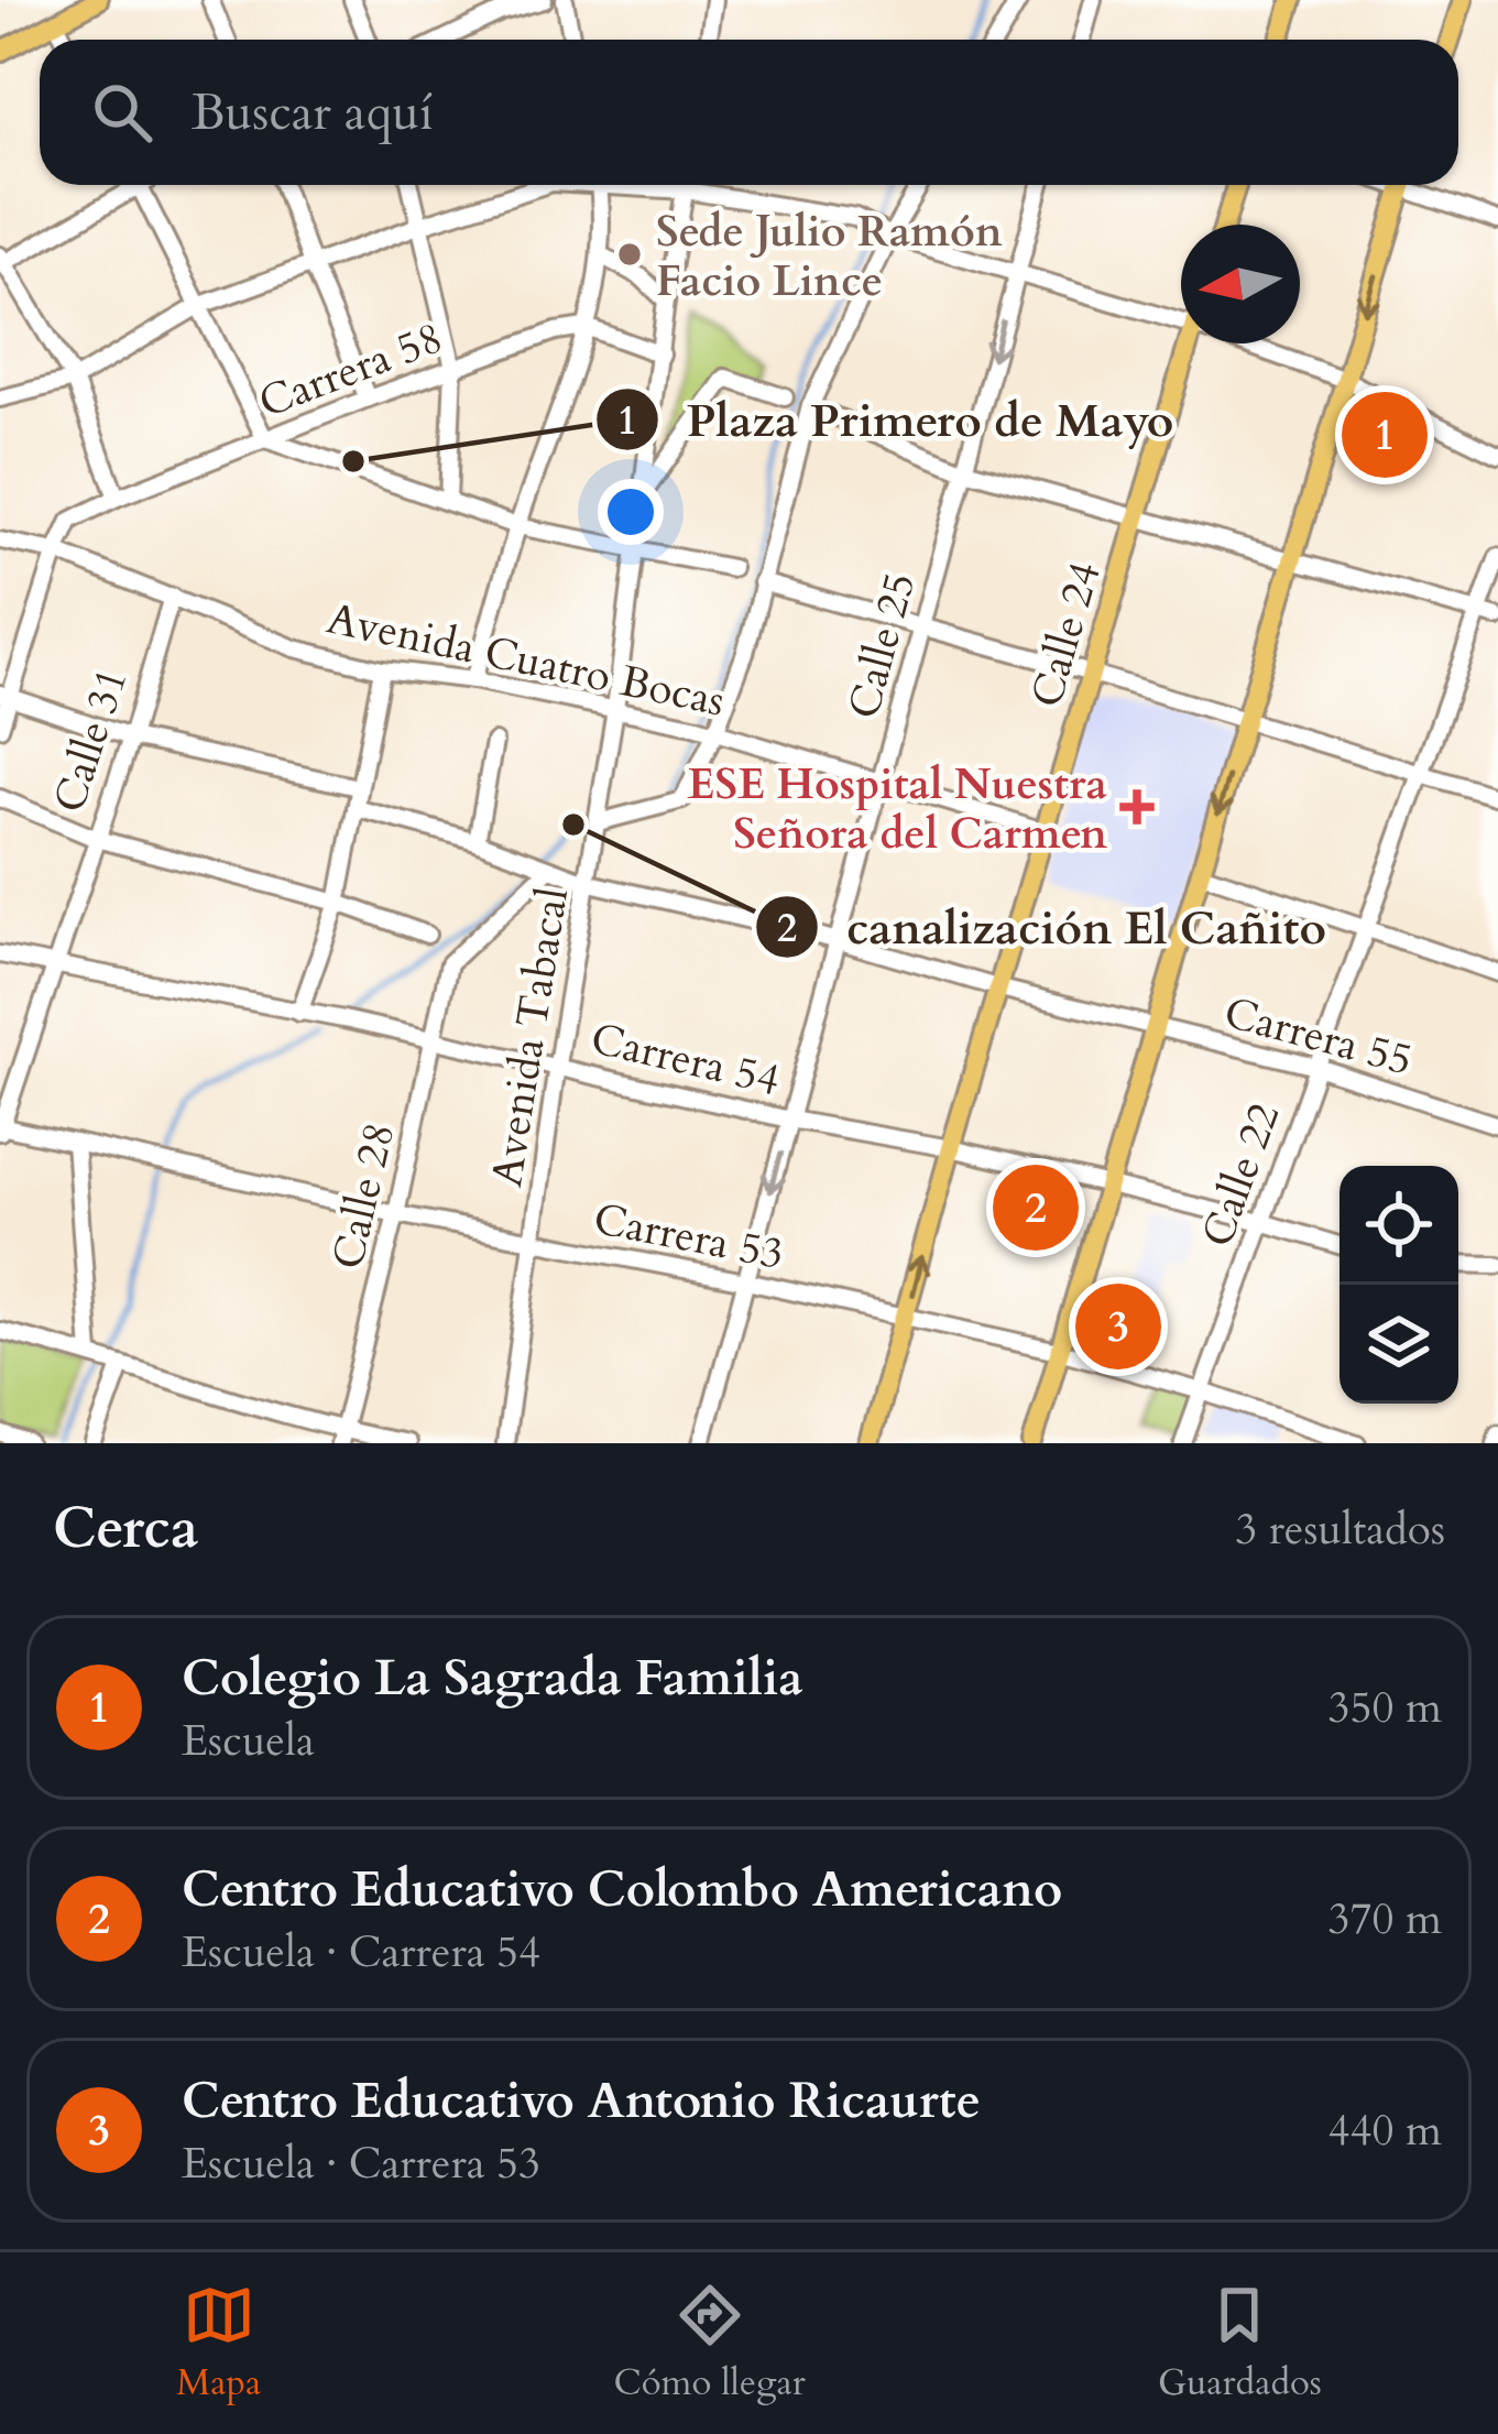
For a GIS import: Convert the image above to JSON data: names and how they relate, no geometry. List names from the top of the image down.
{
  "streets": {
    "main road": ["Calle 24"],
    "street": [
      "Carrera 58",
      "Calle 25",
      "Avenida Cuatro Bocas",
      "Calle 31",
      "Carrera 55",
      "Avenida Tabacal",
      "Carrera 54",
      "Calle 22",
      "Calle 28",
      "Carrera 53"
    ]
  },
  "crossings": [
    ["Carrera 58", "Avenida Cuatro Bocas"],
    ["Calle 24", "Avenida Cuatro Bocas"],
    ["Calle 24", "Carrera 55"],
    ["Calle 24", "Carrera 54"],
    ["Calle 24", "Carrera 53"],
    ["Calle 25", "Avenida Cuatro Bocas"],
    ["Calle 25", "Carrera 55"],
    ["Calle 25", "Carrera 54"],
    ["Calle 25", "Carrera 53"],
    ["Avenida Cuatro Bocas", "Calle 31"],
    ["Avenida Cuatro Bocas", "Avenida Tabacal"],
    ["Calle 31", "Carrera 54"],
    ["Calle 31", "Carrera 53"],
    ["Carrera 55", "Avenida Tabacal"],
    ["Carrera 55", "Calle 22"],
    ["Carrera 55", "Calle 28"],
    ["Avenida Tabacal", "Carrera 54"],
    ["Avenida Tabacal", "Carrera 53"],
    ["Carrera 54", "Calle 22"],
    ["Carrera 54", "Calle 28"],
    ["Calle 22", "Carrera 53"],
    ["Calle 28", "Carrera 53"]
  ],
  "places": {
    "other": ["Sede Julio Ramón Facio Lince", "Plaza Primero de Mayo", "canalización El Cañito"],
    "health": ["ESE Hospital Nuestra Señora del Carmen"]
  },
  "north": "left",
  "page": {
    "search": "Buscar aquí",
    "pins": ["1", "2", "3"],
    "heading": ["Cerca", "3 resultados"],
    "list": [
      {
        "mark": "1",
        "name": "Colegio La Sagrada Familia",
        "note": "Escuela",
        "value": "350 m"
      },
      {
        "mark": "2",
        "name": "Centro Educativo Colombo Americano",
        "note": "Escuela · Carrera 54",
        "value": "370 m"
      },
      {
        "mark": "3",
        "name": "Centro Educativo Antonio Ricaurte",
        "note": "Escuela · Carrera 53",
        "value": "440 m"
      }
    ],
    "nav": ["Mapa", "Cómo llegar", "Guardados"]
  }
}
